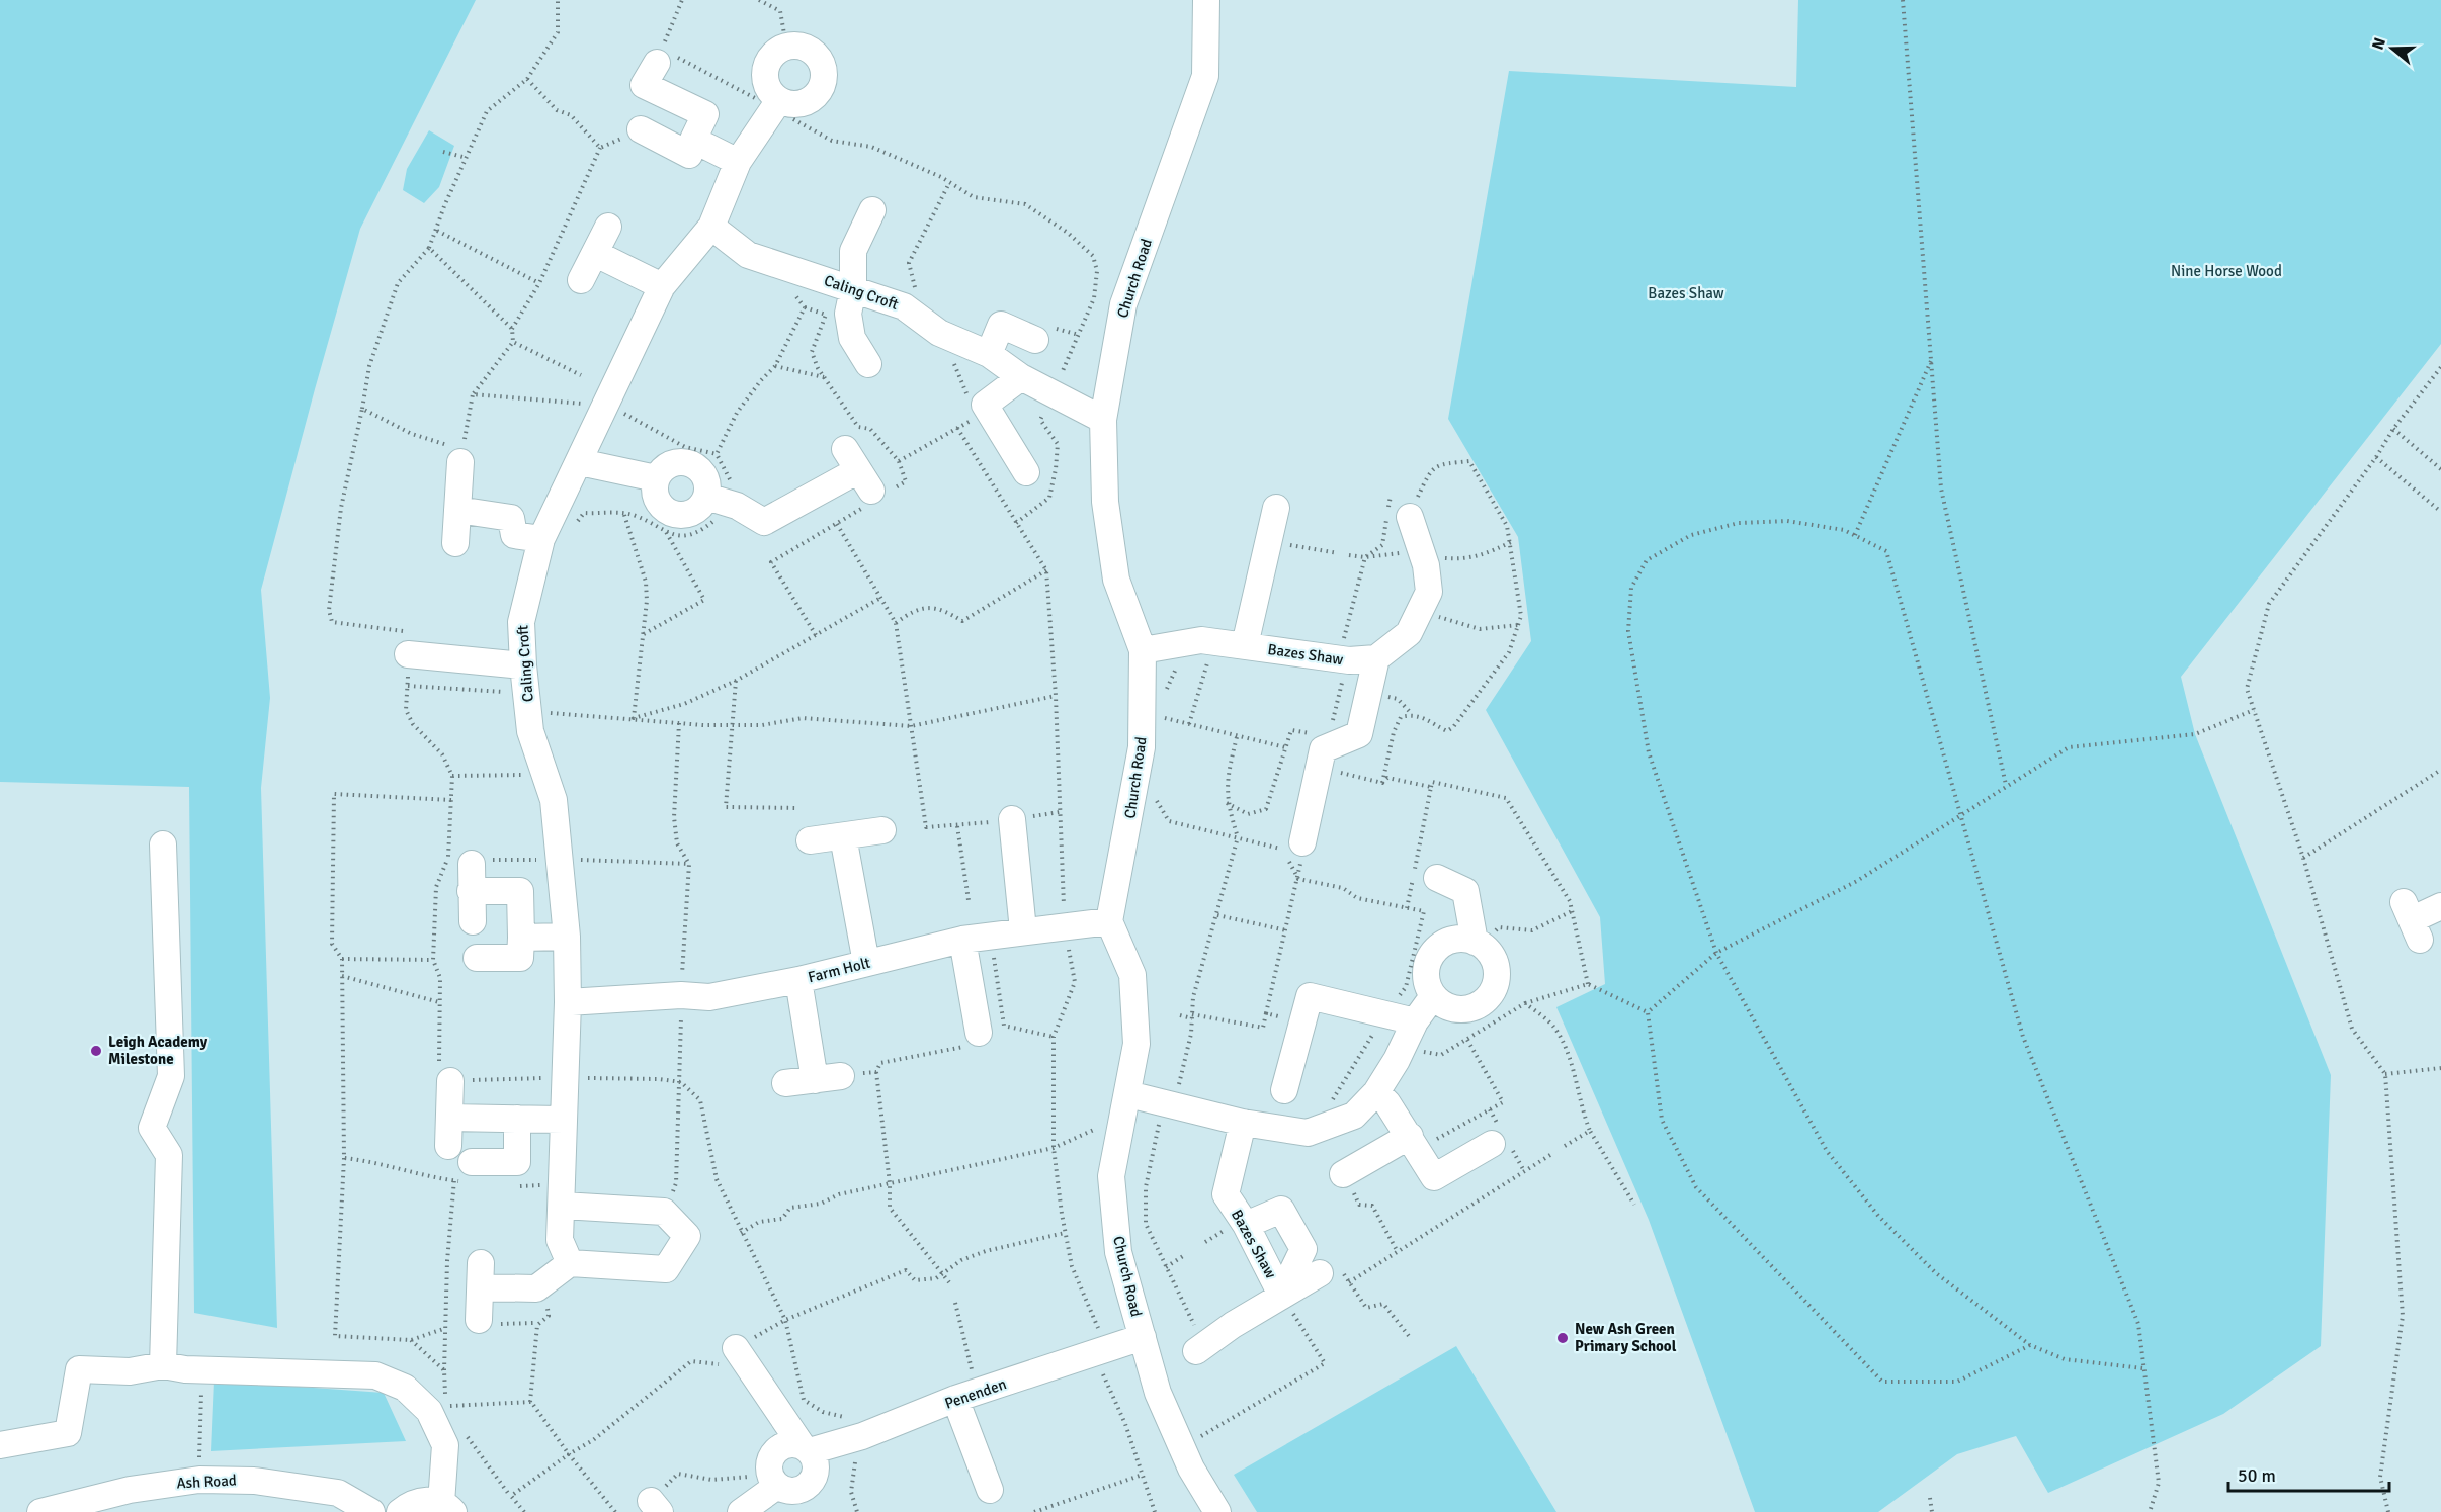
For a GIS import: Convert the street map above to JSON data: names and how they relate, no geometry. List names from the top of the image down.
{
  "streets": {
    "street": [
      "Church Road",
      "Caling Croft",
      "Bazes Shaw",
      "Farm Holt",
      "Penenden",
      "Ash Road"
    ]
  },
  "crossings": [
    ["Church Road", "Caling Croft"],
    ["Church Road", "Bazes Shaw"],
    ["Church Road", "Farm Holt"],
    ["Church Road", "Penenden"]
  ],
  "parks": ["Nine Horse Wood", "Bazes Shaw"],
  "places": ["Leigh Academy Milestone", "New Ash Green Primary School"],
  "scale_bar": "50 m",
  "north": "left"
}
